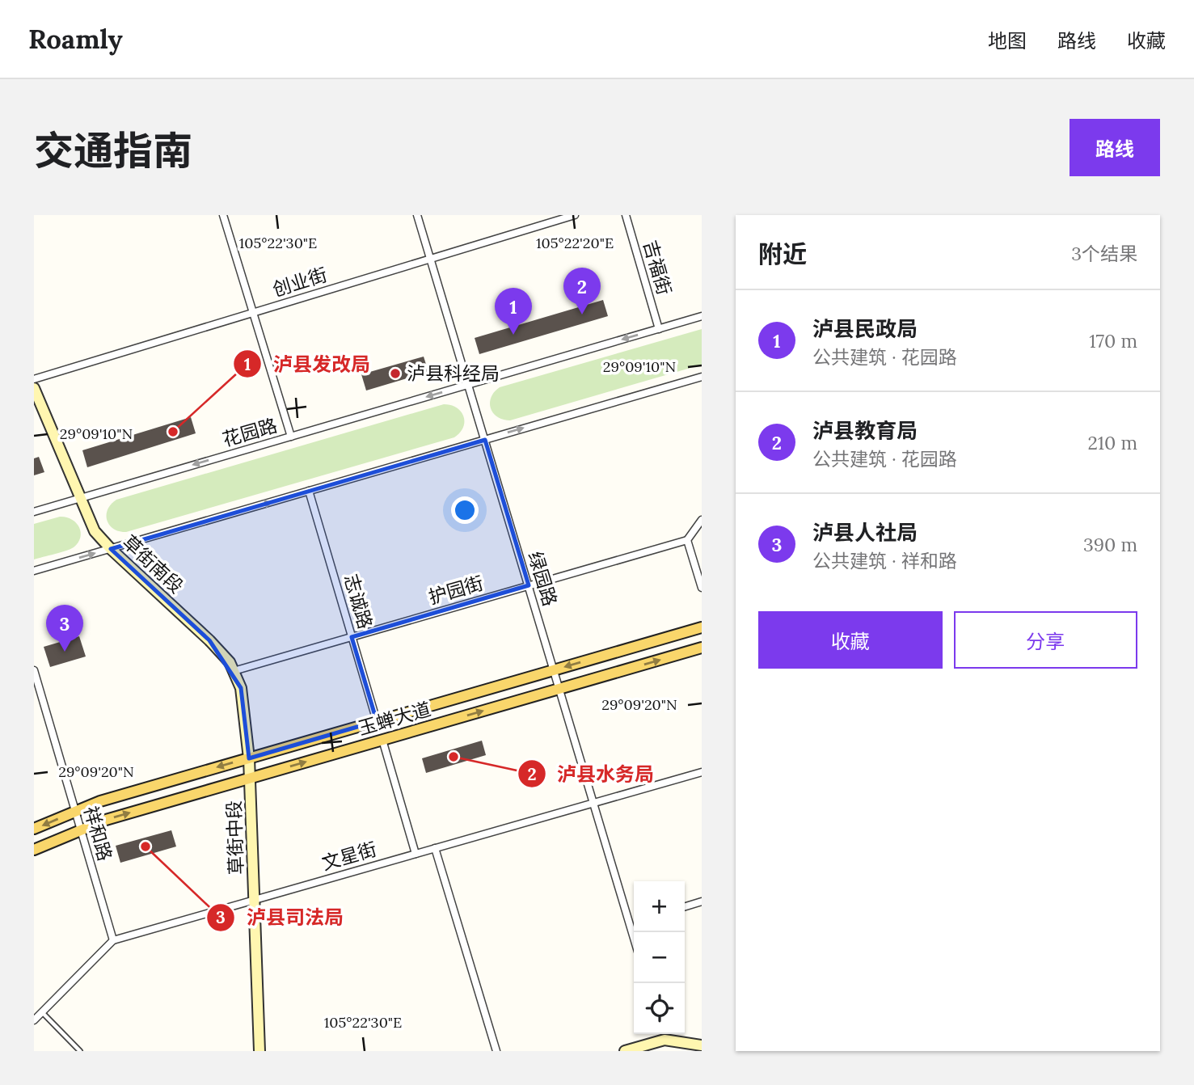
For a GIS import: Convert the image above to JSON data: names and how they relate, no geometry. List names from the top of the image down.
{
  "streets": {
    "main road": ["草街南段", "玉蝉大道", "草街中段"],
    "street": [
      "吉福街",
      "创业街",
      "花园路",
      "绿园路",
      "护园街",
      "志诚路",
      "祥和路",
      "文星街"
    ]
  },
  "crossings": [
    ["吉福街", "花园路"],
    ["创业街", "绿园路"],
    ["花园路", "草街南段"],
    ["花园路", "绿园路"],
    ["草街南段", "护园街"],
    ["草街南段", "玉蝉大道"],
    ["草街南段", "草街中段"],
    ["绿园路", "护园街"],
    ["绿园路", "玉蝉大道"],
    ["绿园路", "文星街"],
    ["护园街", "志诚路"],
    ["志诚路", "玉蝉大道"],
    ["玉蝉大道", "祥和路"],
    ["玉蝉大道", "草街中段"],
    ["祥和路", "文星街"],
    ["草街中段", "文星街"]
  ],
  "places": [
    "泸县科经局",
    "泸县发改局",
    "泸县水务局",
    "泸县司法局"
  ],
  "page": {
    "header": "Roamly",
    "nav": ["地图", "路线", "收藏"],
    "title": "交通指南",
    "buttons": [
      "路线",
      ["收藏", "分享"]
    ],
    "heading": ["附近", "3个结果"],
    "pins": ["2", "1", "3"],
    "list": [
      {
        "mark": "1",
        "name": "泸县民政局",
        "note": "公共建筑 · 花园路",
        "value": "170 m"
      },
      {
        "mark": "2",
        "name": "泸县教育局",
        "note": "公共建筑 · 花园路",
        "value": "210 m"
      },
      {
        "mark": "3",
        "name": "泸县人社局",
        "note": "公共建筑 · 祥和路",
        "value": "390 m"
      }
    ],
    "map_buttons": ["+", "−"]
  },
  "coordinates": [
    "105°22'30\"E",
    "105°22'20\"E",
    "29°09'10\"N",
    "29°09'20\"N"
  ]
}
